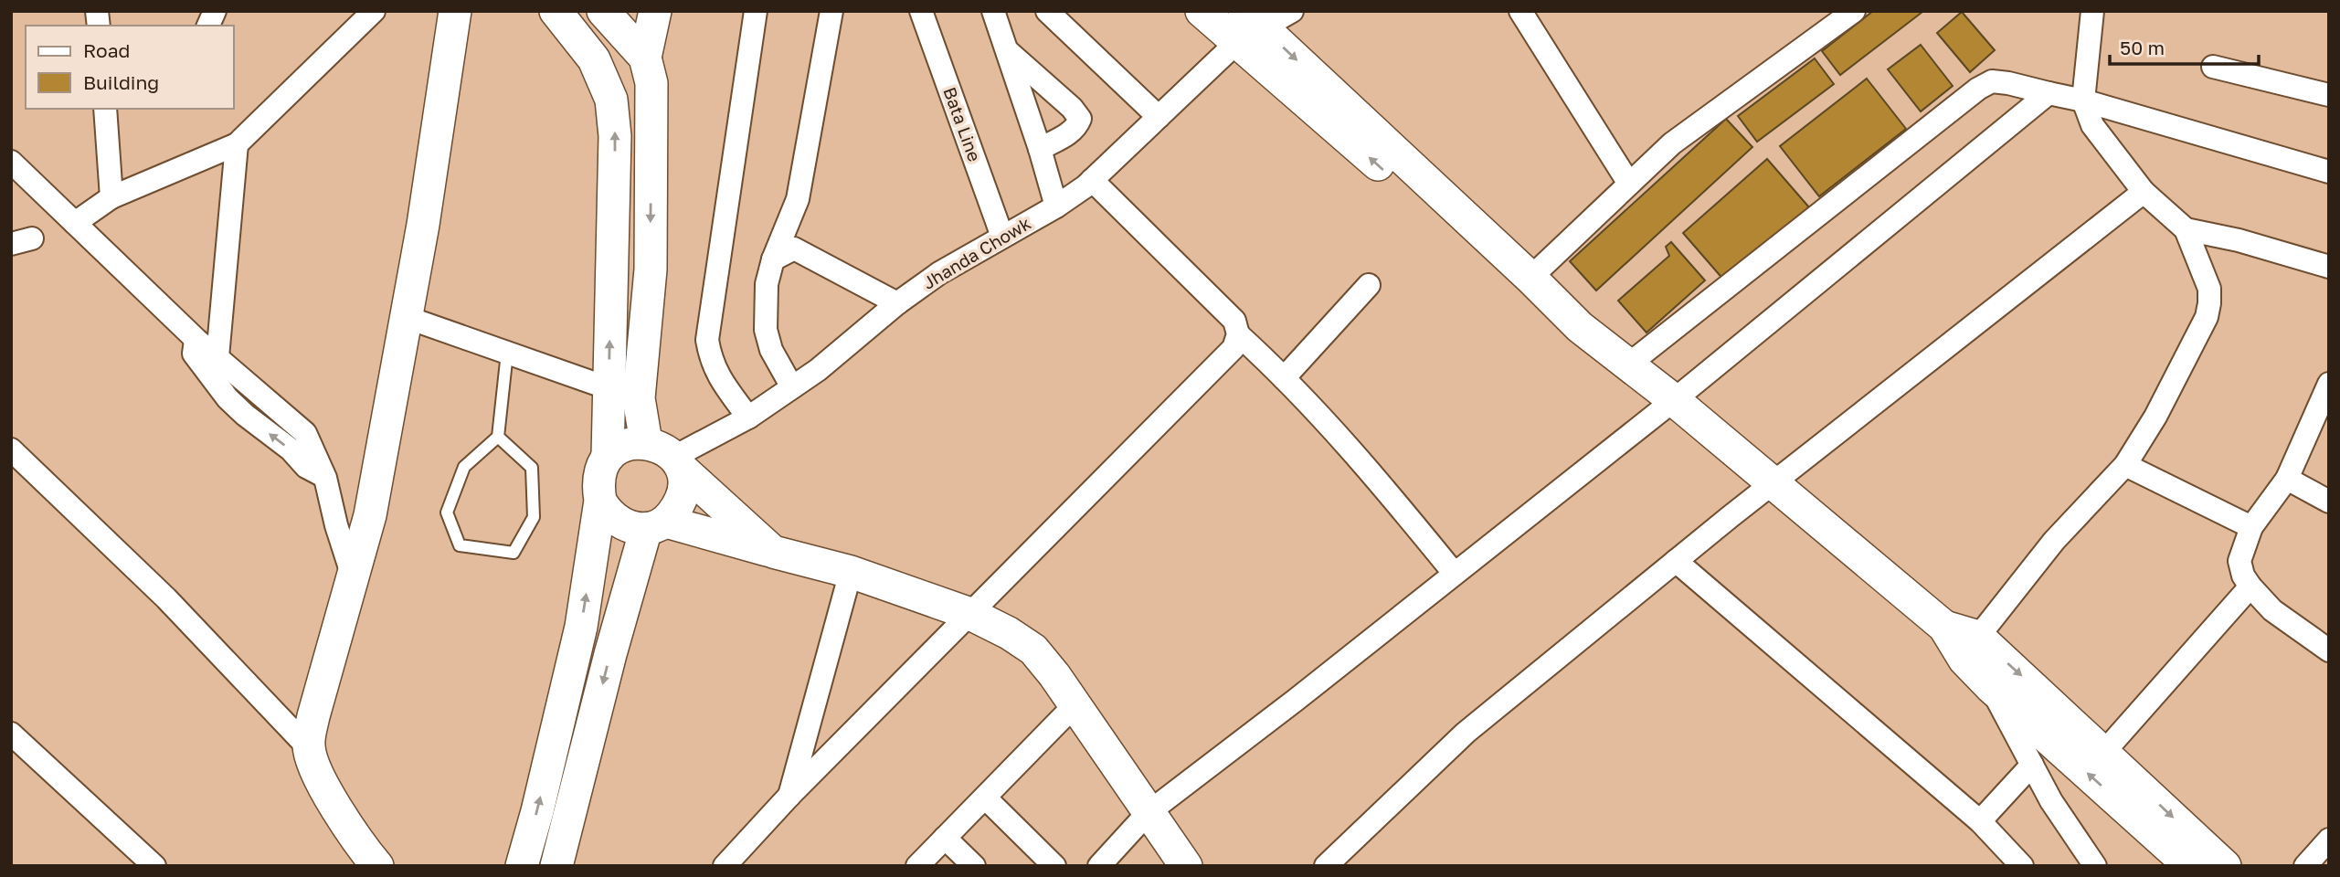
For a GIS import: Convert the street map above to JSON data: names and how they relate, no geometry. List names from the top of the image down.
{
  "streets": {
    "street": ["Bata Line", "Jhanda Chowk"]
  },
  "crossings": [
    ["Bata Line", "Jhanda Chowk"]
  ],
  "legend": ["Road", "Building"],
  "scale_bar": "50 m"
}
